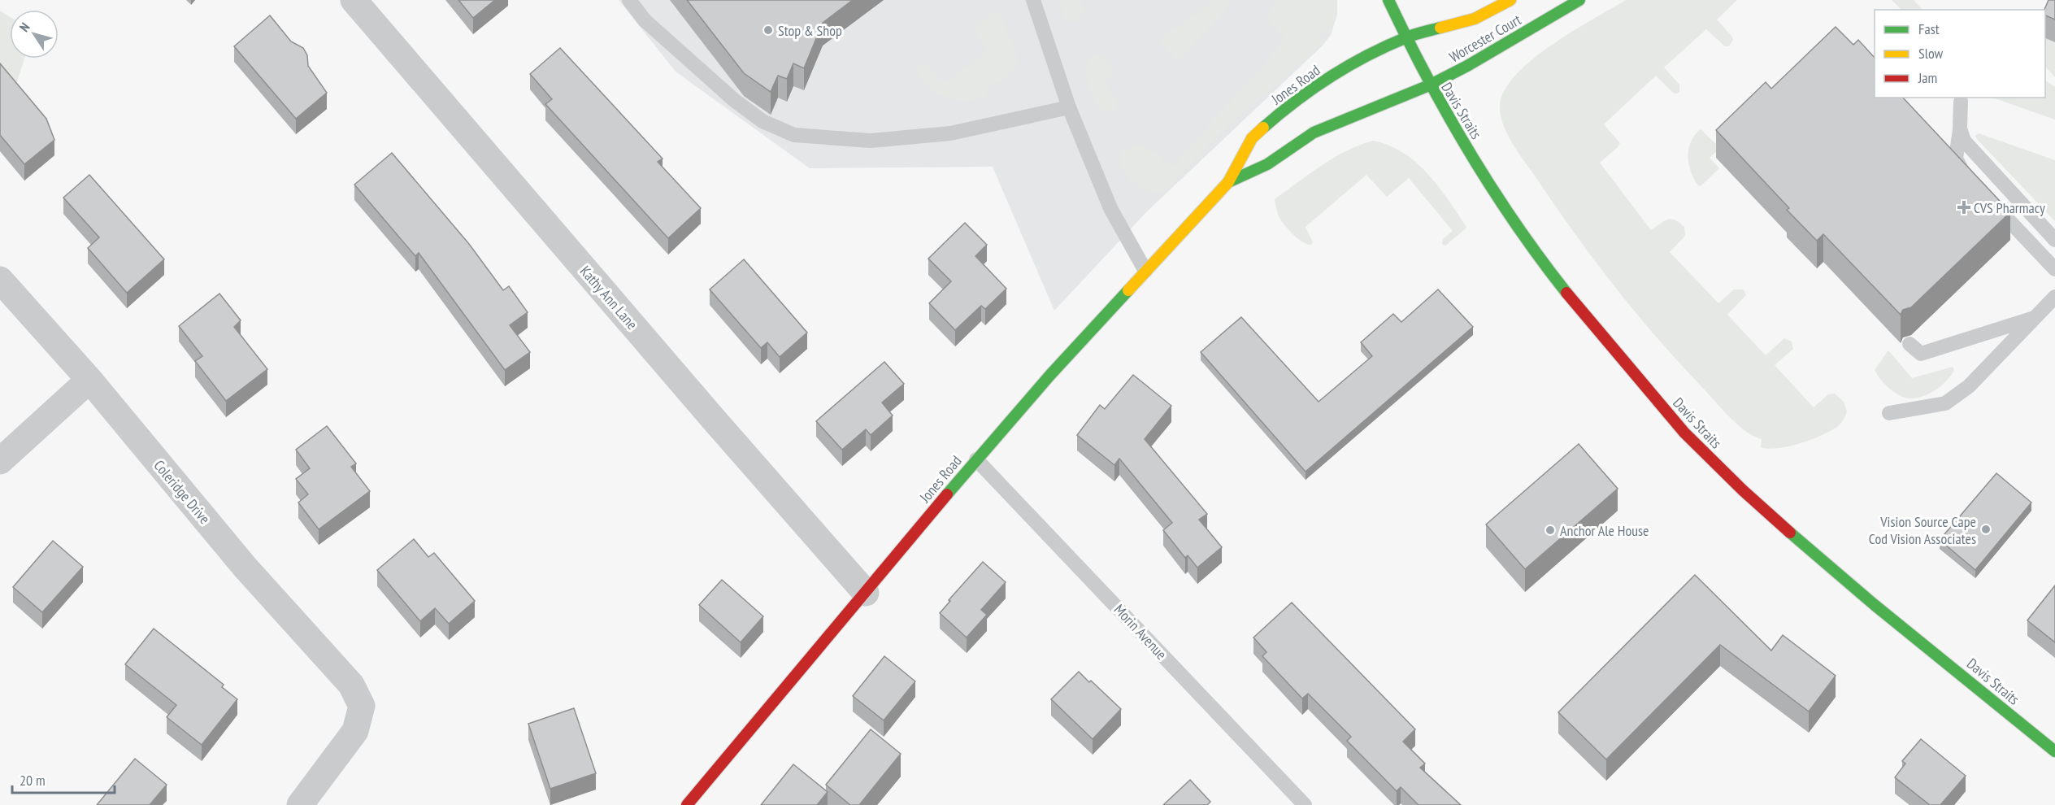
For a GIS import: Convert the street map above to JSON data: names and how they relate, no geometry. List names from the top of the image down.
{
  "streets": {
    "main road": ["Worcester Court", "Jones Road", "Davis Straits"],
    "street": ["Kathy Ann Lane", "Coleridge Drive"],
    "lane": ["Morin Avenue"]
  },
  "crossings": [
    ["Worcester Court", "Jones Road"],
    ["Worcester Court", "Davis Straits"],
    ["Jones Road", "Davis Straits"],
    ["Jones Road", "Kathy Ann Lane"],
    ["Jones Road", "Morin Avenue"]
  ],
  "places": {
    "other": ["Stop & Shop", "Vision Source Cape Cod Vision Associates", "Anchor Ale House"],
    "health": ["CVS Pharmacy"]
  },
  "legend": ["Fast", "Slow", "Jam"],
  "scale_bar": "20 m",
  "north": "top left"
}
